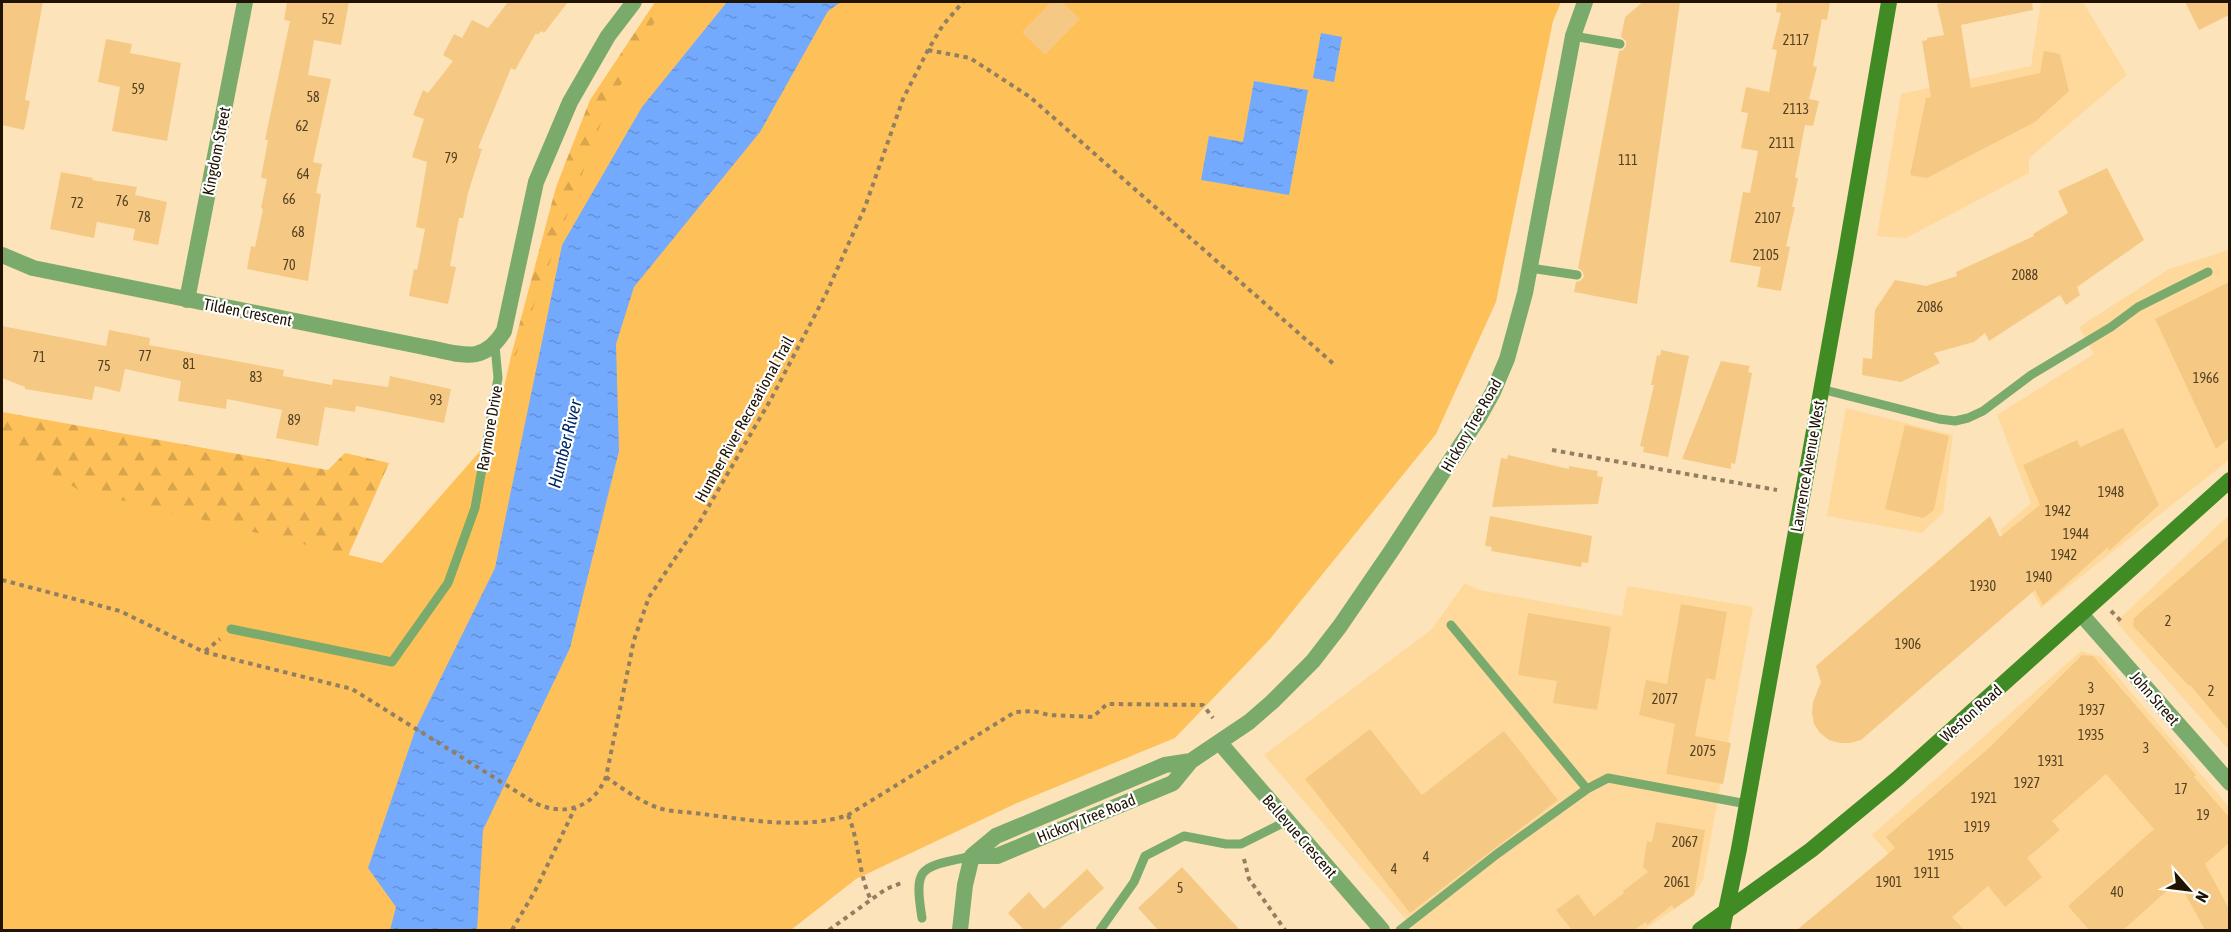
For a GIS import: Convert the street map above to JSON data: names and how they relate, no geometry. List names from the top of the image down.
{
  "streets": {
    "main road": ["Lawrence Avenue West", "Weston Road"],
    "street": [
      "Kingdom Street",
      "Tilden Crescent",
      "Hickory Tree Road",
      "Raymore Drive",
      "John Street",
      "Bellevue Crescent"
    ],
    "path": ["Humber River Recreational Trail"]
  },
  "crossings": [
    ["Kingdom Street", "Tilden Crescent"],
    ["Tilden Crescent", "Raymore Drive"],
    ["Hickory Tree Road", "Bellevue Crescent"],
    ["Lawrence Avenue West", "Weston Road"],
    ["John Street", "Weston Road"]
  ],
  "water": ["Humber River"],
  "house_numbers": [
    "52",
    "2117",
    "59",
    "58",
    "2113",
    "62",
    "2111",
    "79",
    "111",
    "64",
    "66",
    "76",
    "72",
    "78",
    "2107",
    "68",
    "2105",
    "70",
    "2088",
    "2086",
    "77",
    "71",
    "81",
    "75",
    "83",
    "1966",
    "93",
    "89",
    "1948",
    "1942",
    "1944",
    "1942",
    "1940",
    "1930",
    "2",
    "1906",
    "3",
    "2",
    "2077",
    "1937",
    "1935",
    "3",
    "2075",
    "1931",
    "1927",
    "17",
    "1921",
    "19",
    "1919",
    "2067",
    "1915",
    "4",
    "4",
    "1911",
    "2061",
    "1901",
    "5",
    "40"
  ],
  "north": "bottom right"
}
